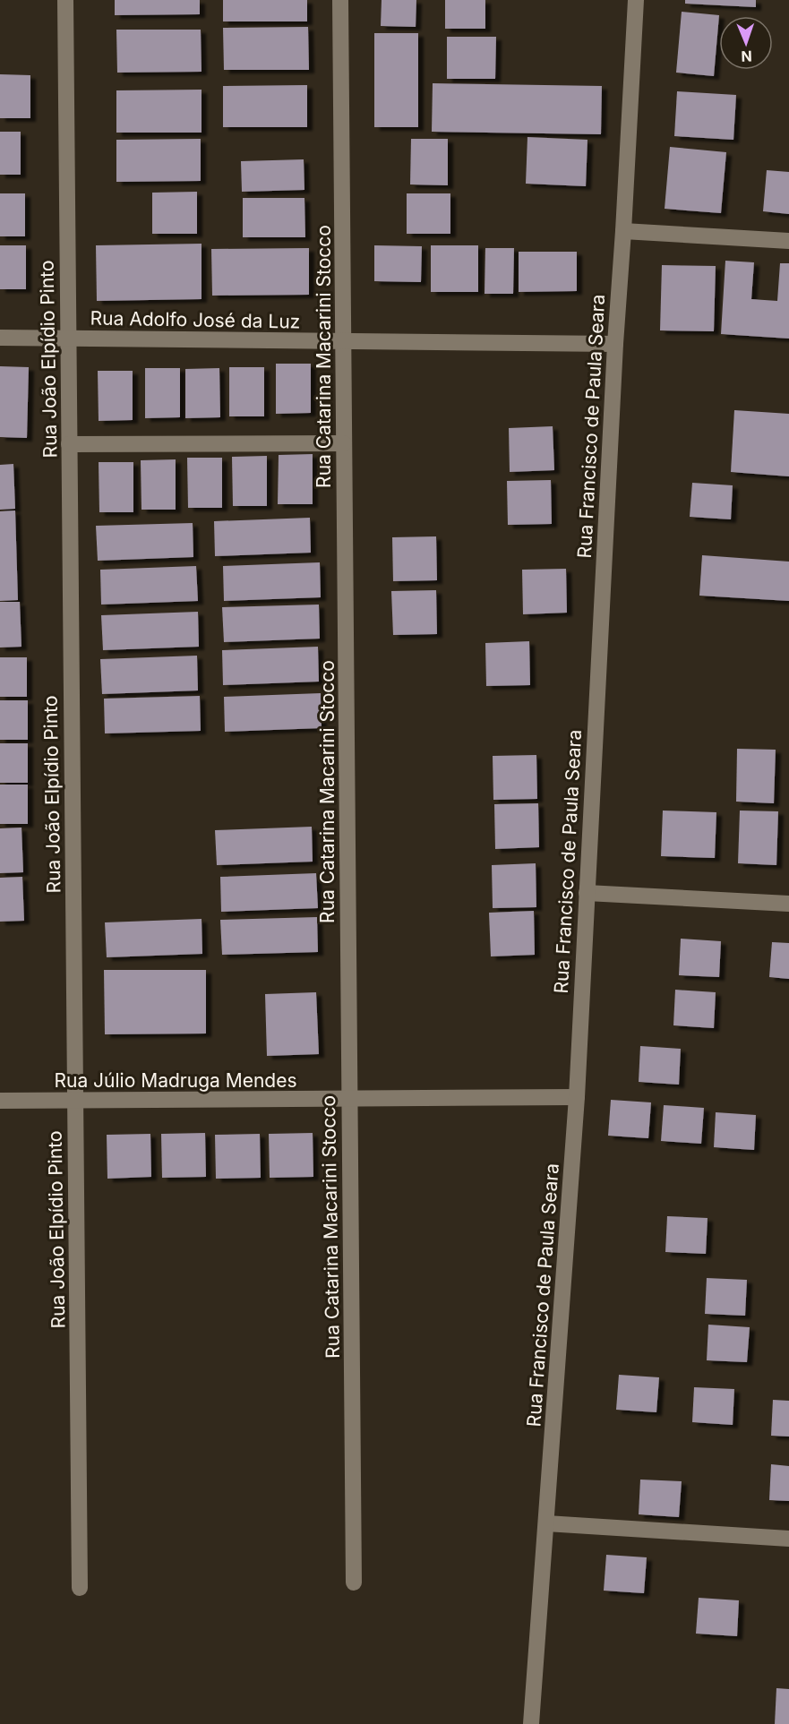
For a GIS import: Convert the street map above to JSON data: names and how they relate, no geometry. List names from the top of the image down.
{
  "streets": {
    "street": [
      "Rua Adolfo José da Luz",
      "Rua Catarina Macarini Stocco",
      "Rua João Elpídio Pinto",
      "Rua Francisco de Paula Seara",
      "Rua Júlio Madruga Mendes"
    ]
  },
  "crossings": [
    ["Rua Adolfo José da Luz", "Rua Catarina Macarini Stocco"],
    ["Rua Adolfo José da Luz", "Rua João Elpídio Pinto"],
    ["Rua Adolfo José da Luz", "Rua Francisco de Paula Seara"],
    ["Rua Catarina Macarini Stocco", "Rua Júlio Madruga Mendes"],
    ["Rua João Elpídio Pinto", "Rua Júlio Madruga Mendes"],
    ["Rua Francisco de Paula Seara", "Rua Júlio Madruga Mendes"]
  ],
  "north": "bottom"
}
